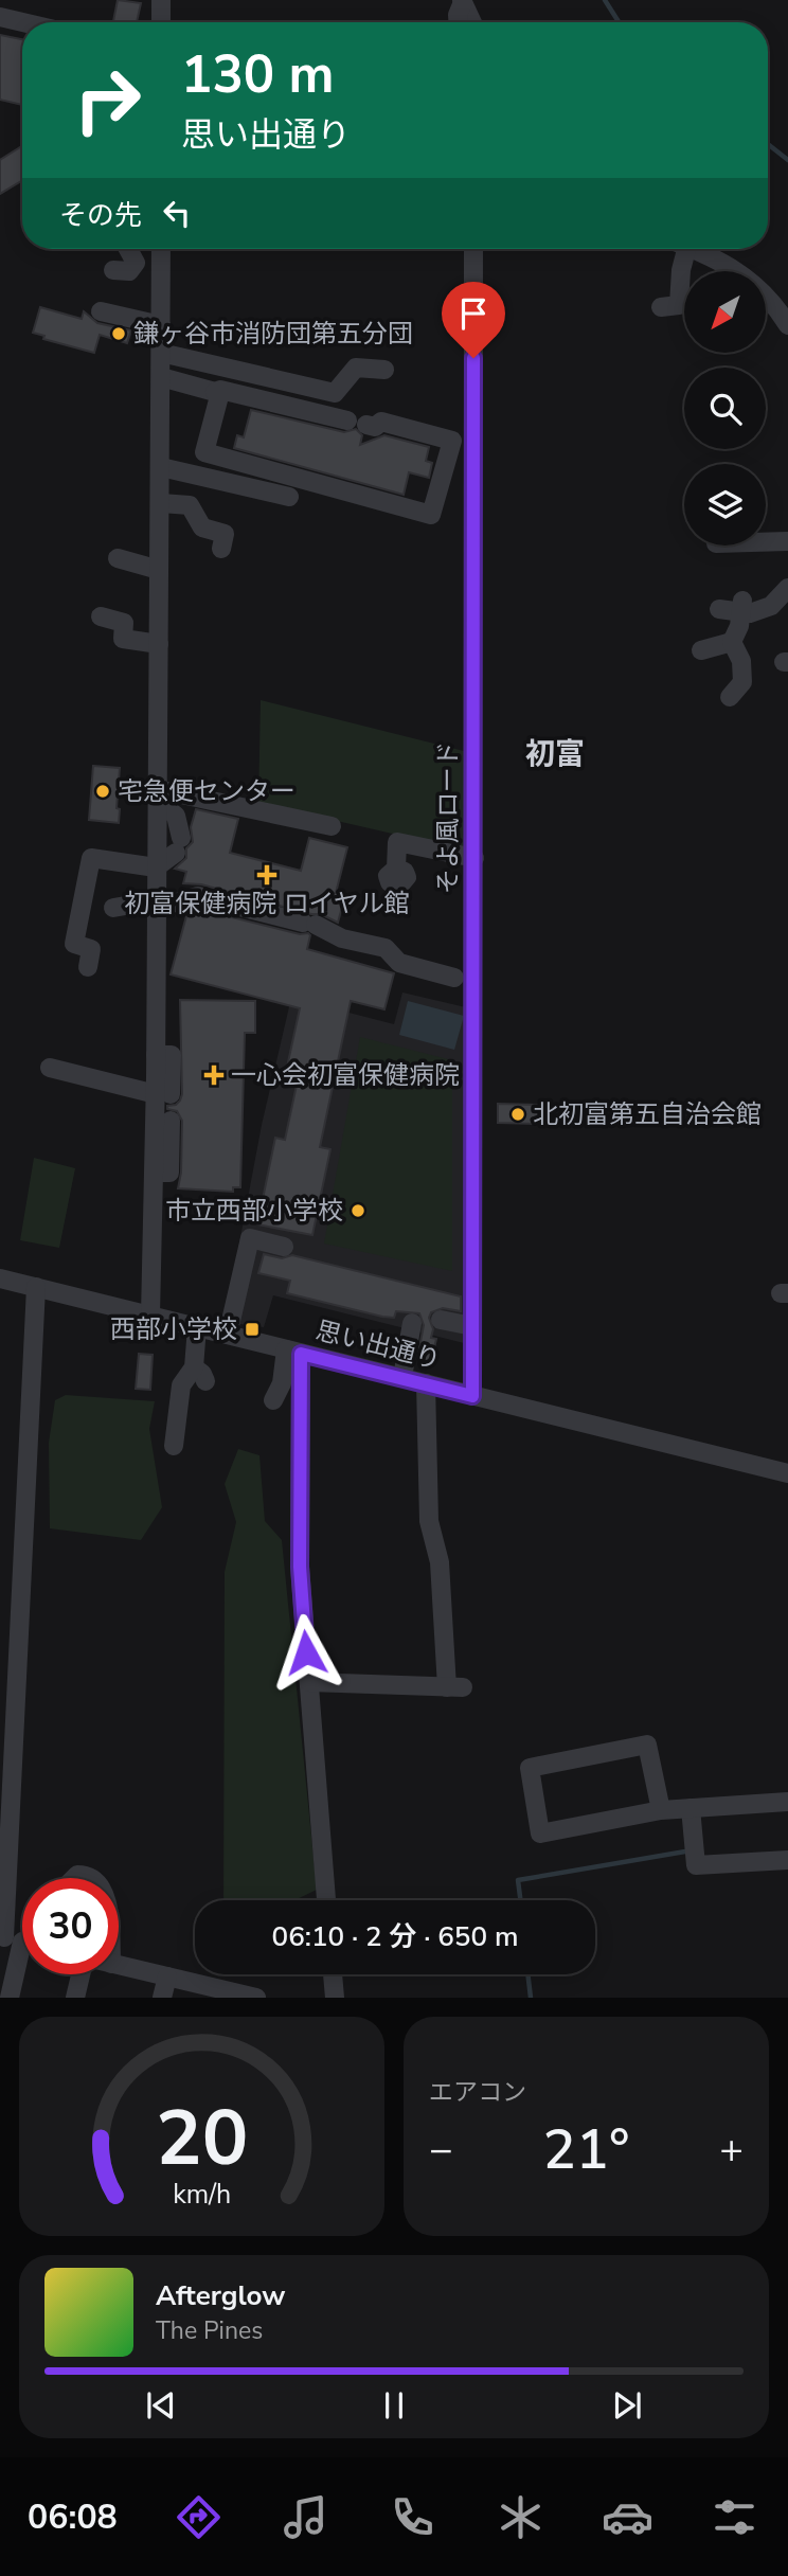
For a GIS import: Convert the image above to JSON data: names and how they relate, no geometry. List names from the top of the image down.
{
  "streets": {
    "street": ["そよ風ロード", "思い出通り"]
  },
  "crossings": [
    ["そよ風ロード", "思い出通り"]
  ],
  "districts": ["初富"],
  "places": {
    "other": [
      "鎌ヶ谷市消防団第五分団",
      "宅急便センター",
      "北初富第五自治会館",
      "市立西部小学校"
    ],
    "health": ["初富保健病院 ロイヤル館", "一心会初富保健病院"],
    "transit": ["西部小学校"]
  },
  "north": "bottom left",
  "page": {
    "turn": ["130 m", "思い出通り"],
    "then": "その先",
    "limit": "30",
    "trip": "06:10 · 2 分 · 650 m",
    "tile": "エアコン",
    "heat": ["−", "21°", "+"],
    "song": ["Afterglow", "The Pines"],
    "tabs": "06:08",
    "gauge": ["20", "km/h"]
  }
}
